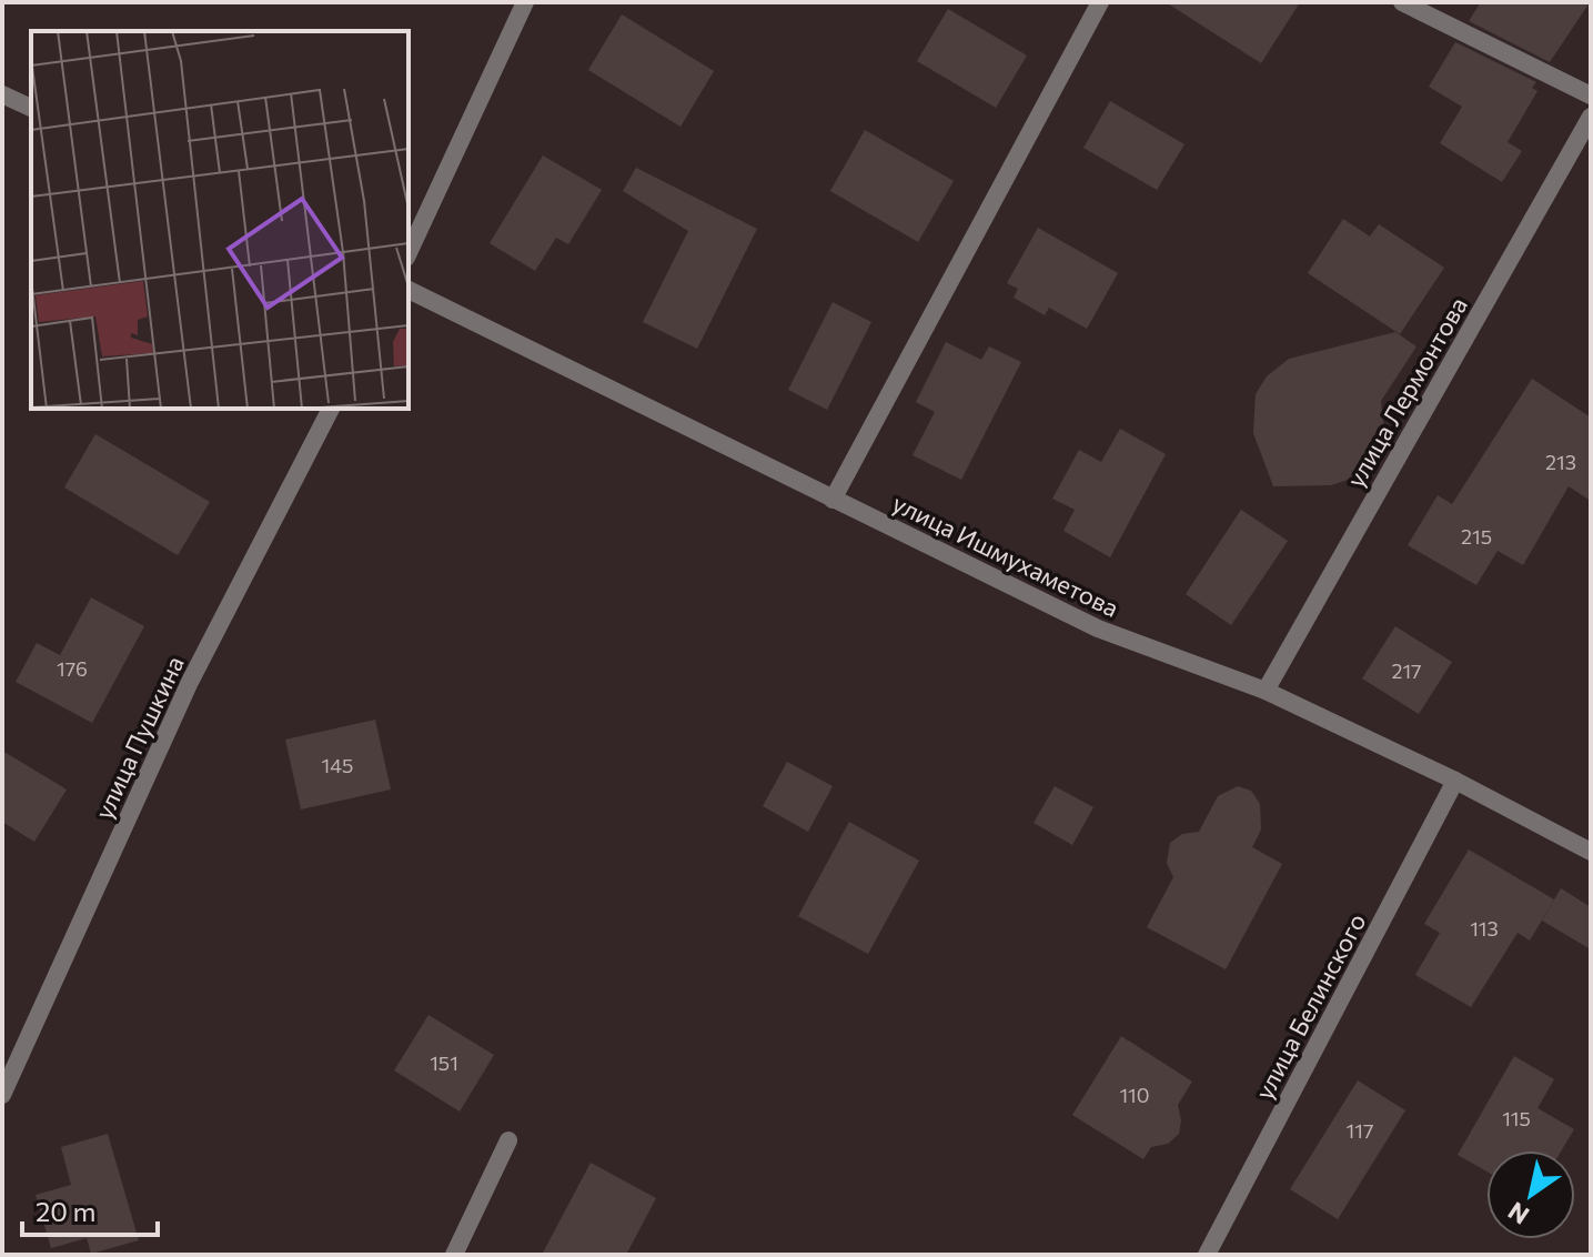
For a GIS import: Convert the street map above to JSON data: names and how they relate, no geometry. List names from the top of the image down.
{
  "streets": {
    "street": [
      "улица Лермонтова",
      "улица Ишмухаметова",
      "улица Пушкина",
      "улица Белинского"
    ]
  },
  "crossings": [
    ["улица Лермонтова", "улица Ишмухаметова"],
    ["улица Ишмухаметова", "улица Белинского"]
  ],
  "house_numbers": [
    "213",
    "215",
    "176",
    "217",
    "145",
    "113",
    "151",
    "110",
    "115",
    "117"
  ],
  "scale_bar": "20 m",
  "north": "bottom left"
}
